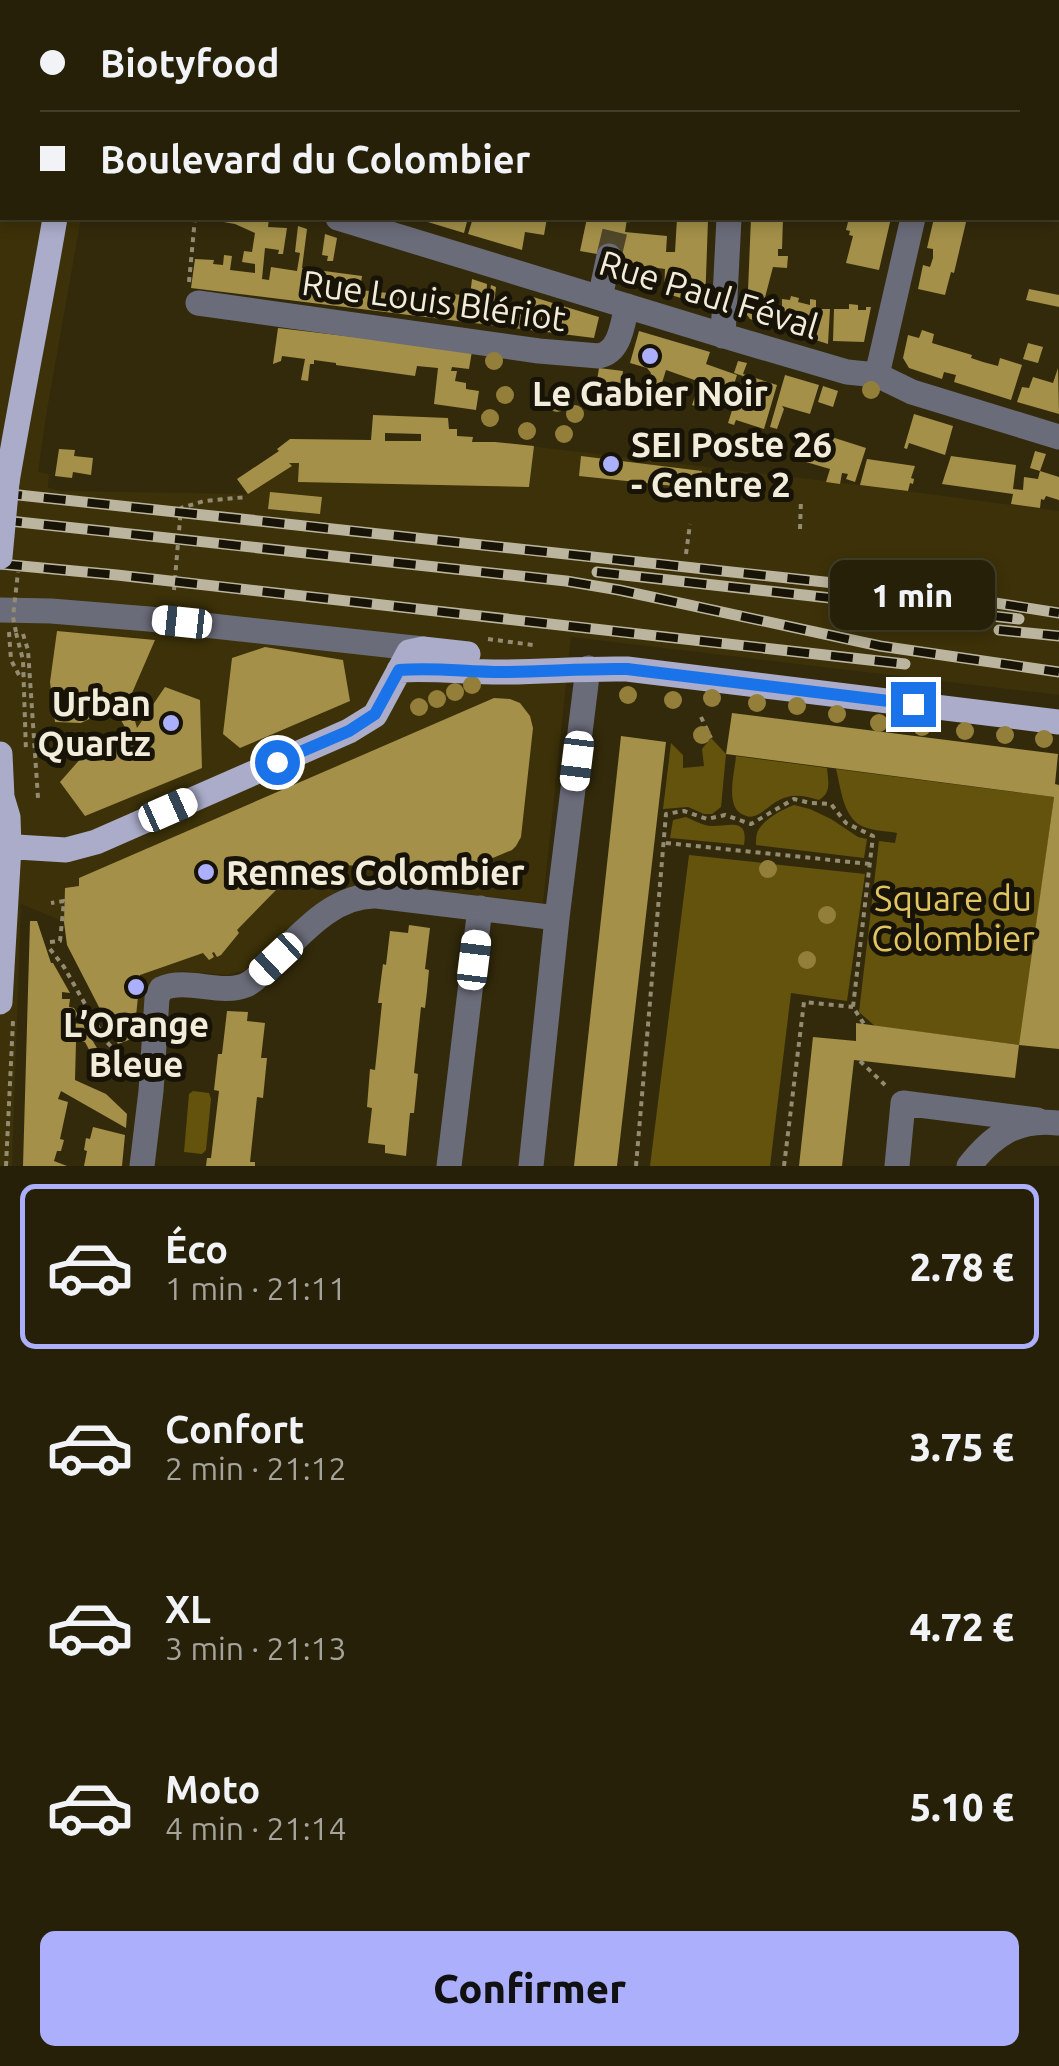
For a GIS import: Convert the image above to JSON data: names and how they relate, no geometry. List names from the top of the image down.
{
  "streets": {
    "street": ["Rue Paul Féval", "Rue Louis Blériot"]
  },
  "crossings": [
    ["Rue Paul Féval", "Rue Louis Blériot"]
  ],
  "parks": ["Square du Colombier"],
  "places": [
    "Le Gabier Noir",
    "SEI Poste 26 - Centre 2",
    "Urban Quartz",
    "Rennes Colombier",
    "L’Orange Bleue"
  ],
  "page": {
    "banner": ["Biotyfood", "Boulevard du Colombier"],
    "bubble": "1 min",
    "list": [
      {
        "name": "Éco",
        "note": "1 min · 21:11",
        "value": "2.78 €"
      },
      {
        "name": "Confort",
        "note": "2 min · 21:12",
        "value": "3.75 €"
      },
      {
        "name": "XL",
        "note": "3 min · 21:13",
        "value": "4.72 €"
      },
      {
        "name": "Moto",
        "note": "4 min · 21:14",
        "value": "5.10 €"
      }
    ],
    "buttons": "Confirmer"
  }
}
